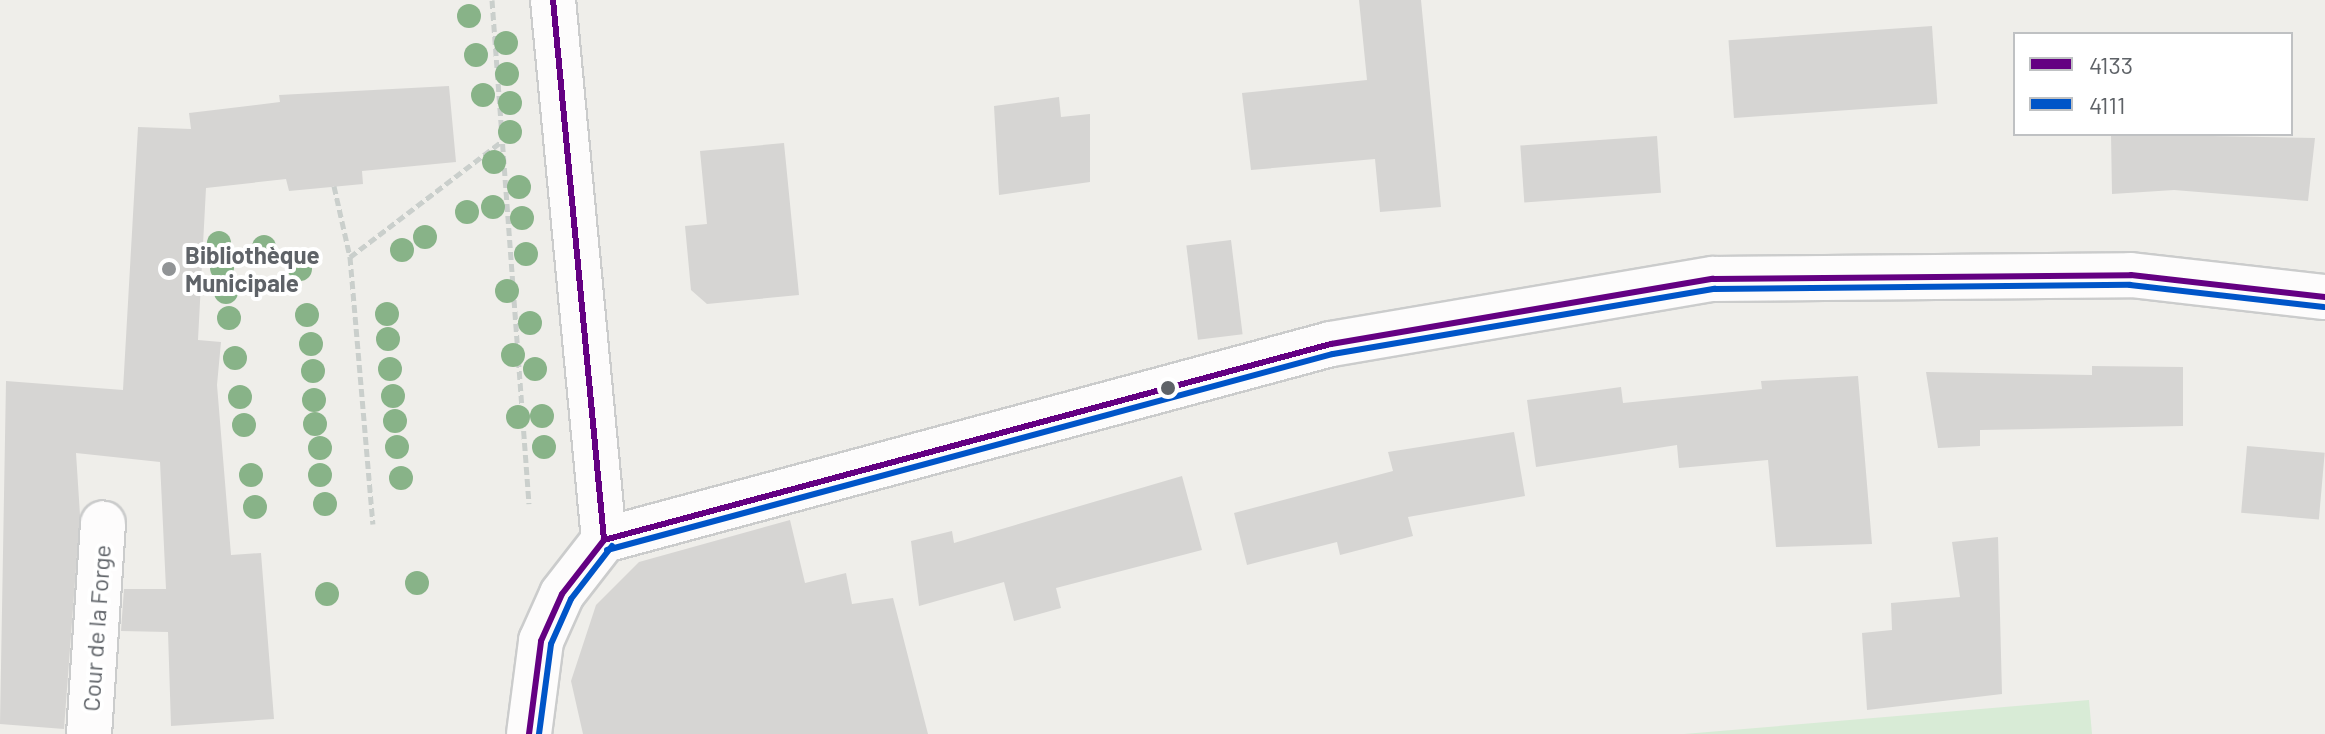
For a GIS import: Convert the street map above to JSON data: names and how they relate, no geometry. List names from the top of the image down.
{
  "streets": {
    "street": ["Cour de la Forge"]
  },
  "places": ["Bibliothèque Municipale"],
  "lines": ["transit line 4133", "transit line 4111"],
  "legend": ["4133", "4111"]
}
